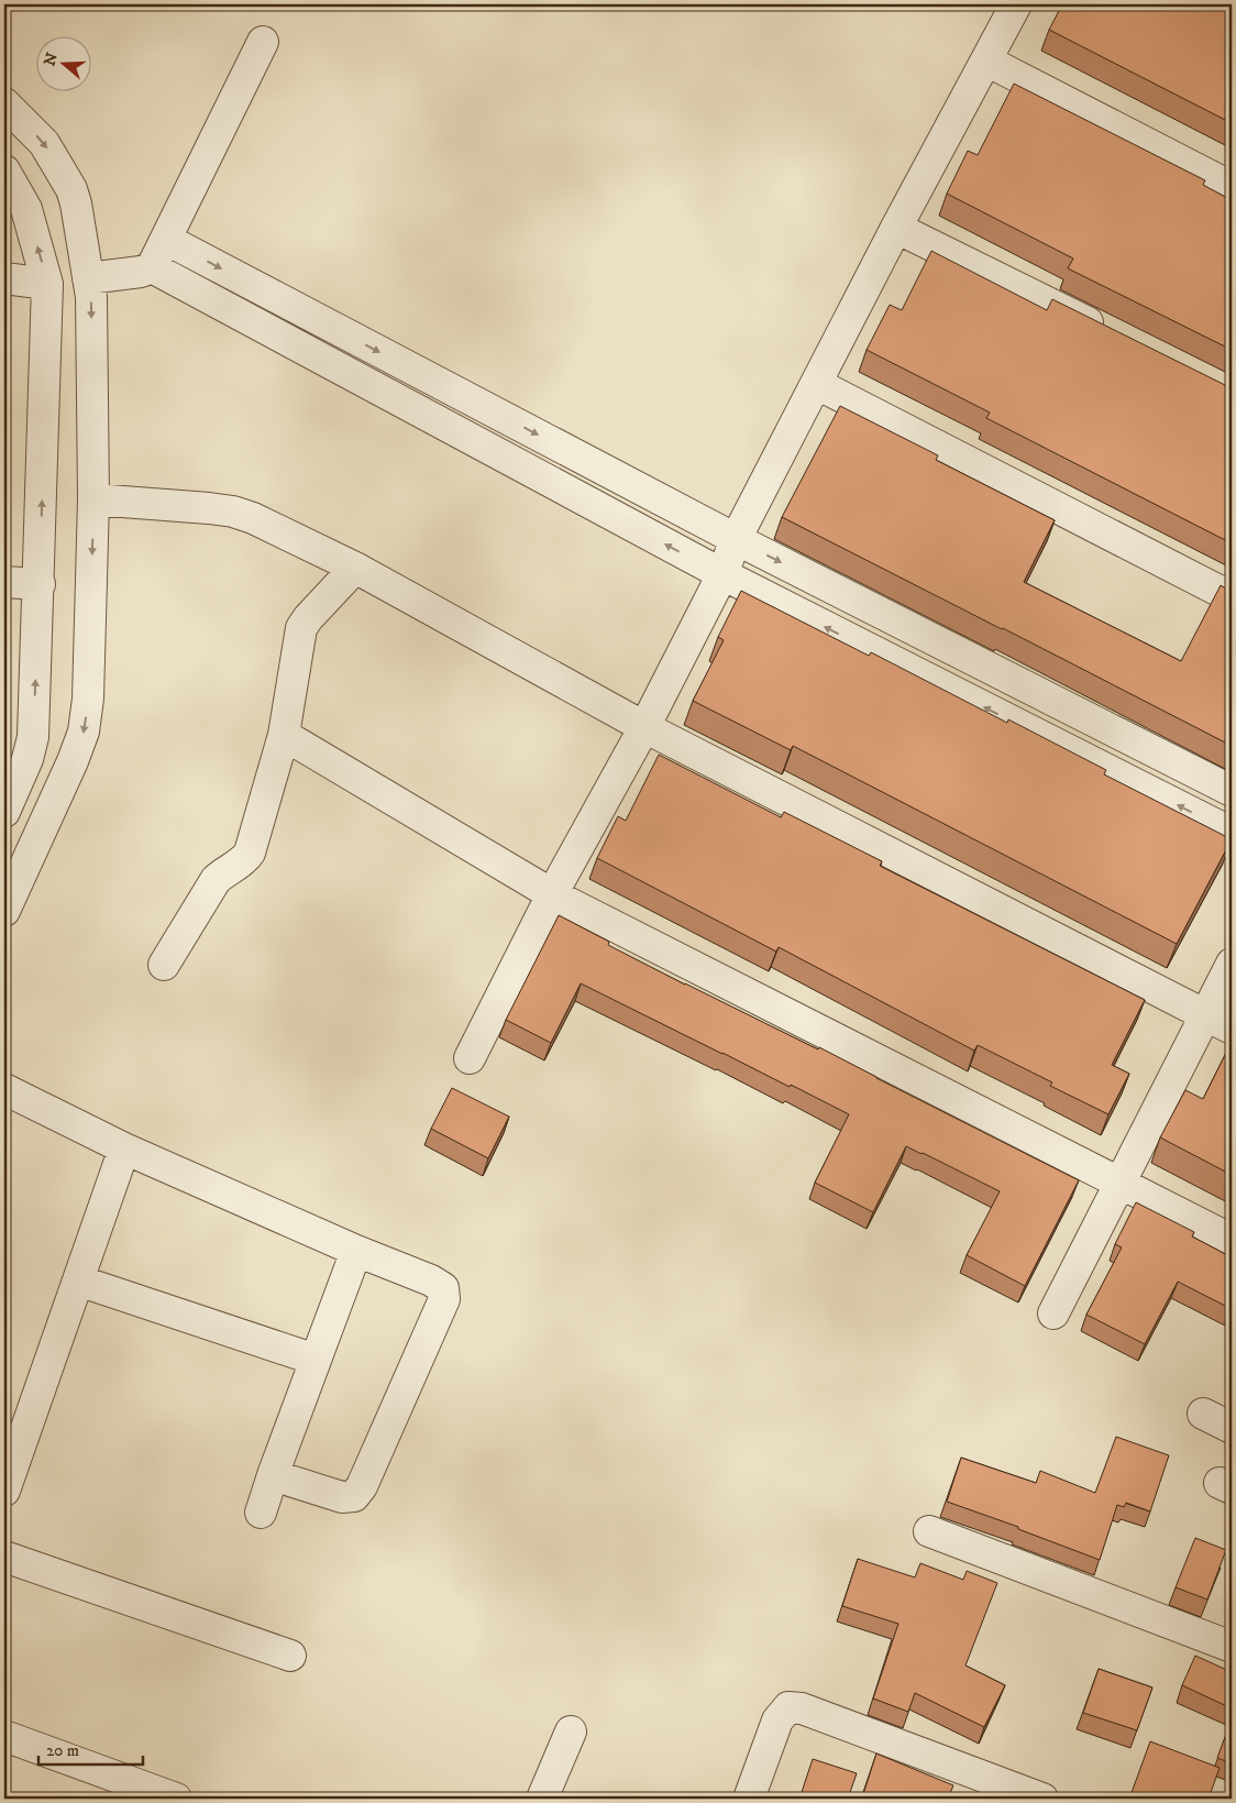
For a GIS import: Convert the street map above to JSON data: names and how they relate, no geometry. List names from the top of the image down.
{
  "scale_bar": "20 m",
  "north": "left"
}
